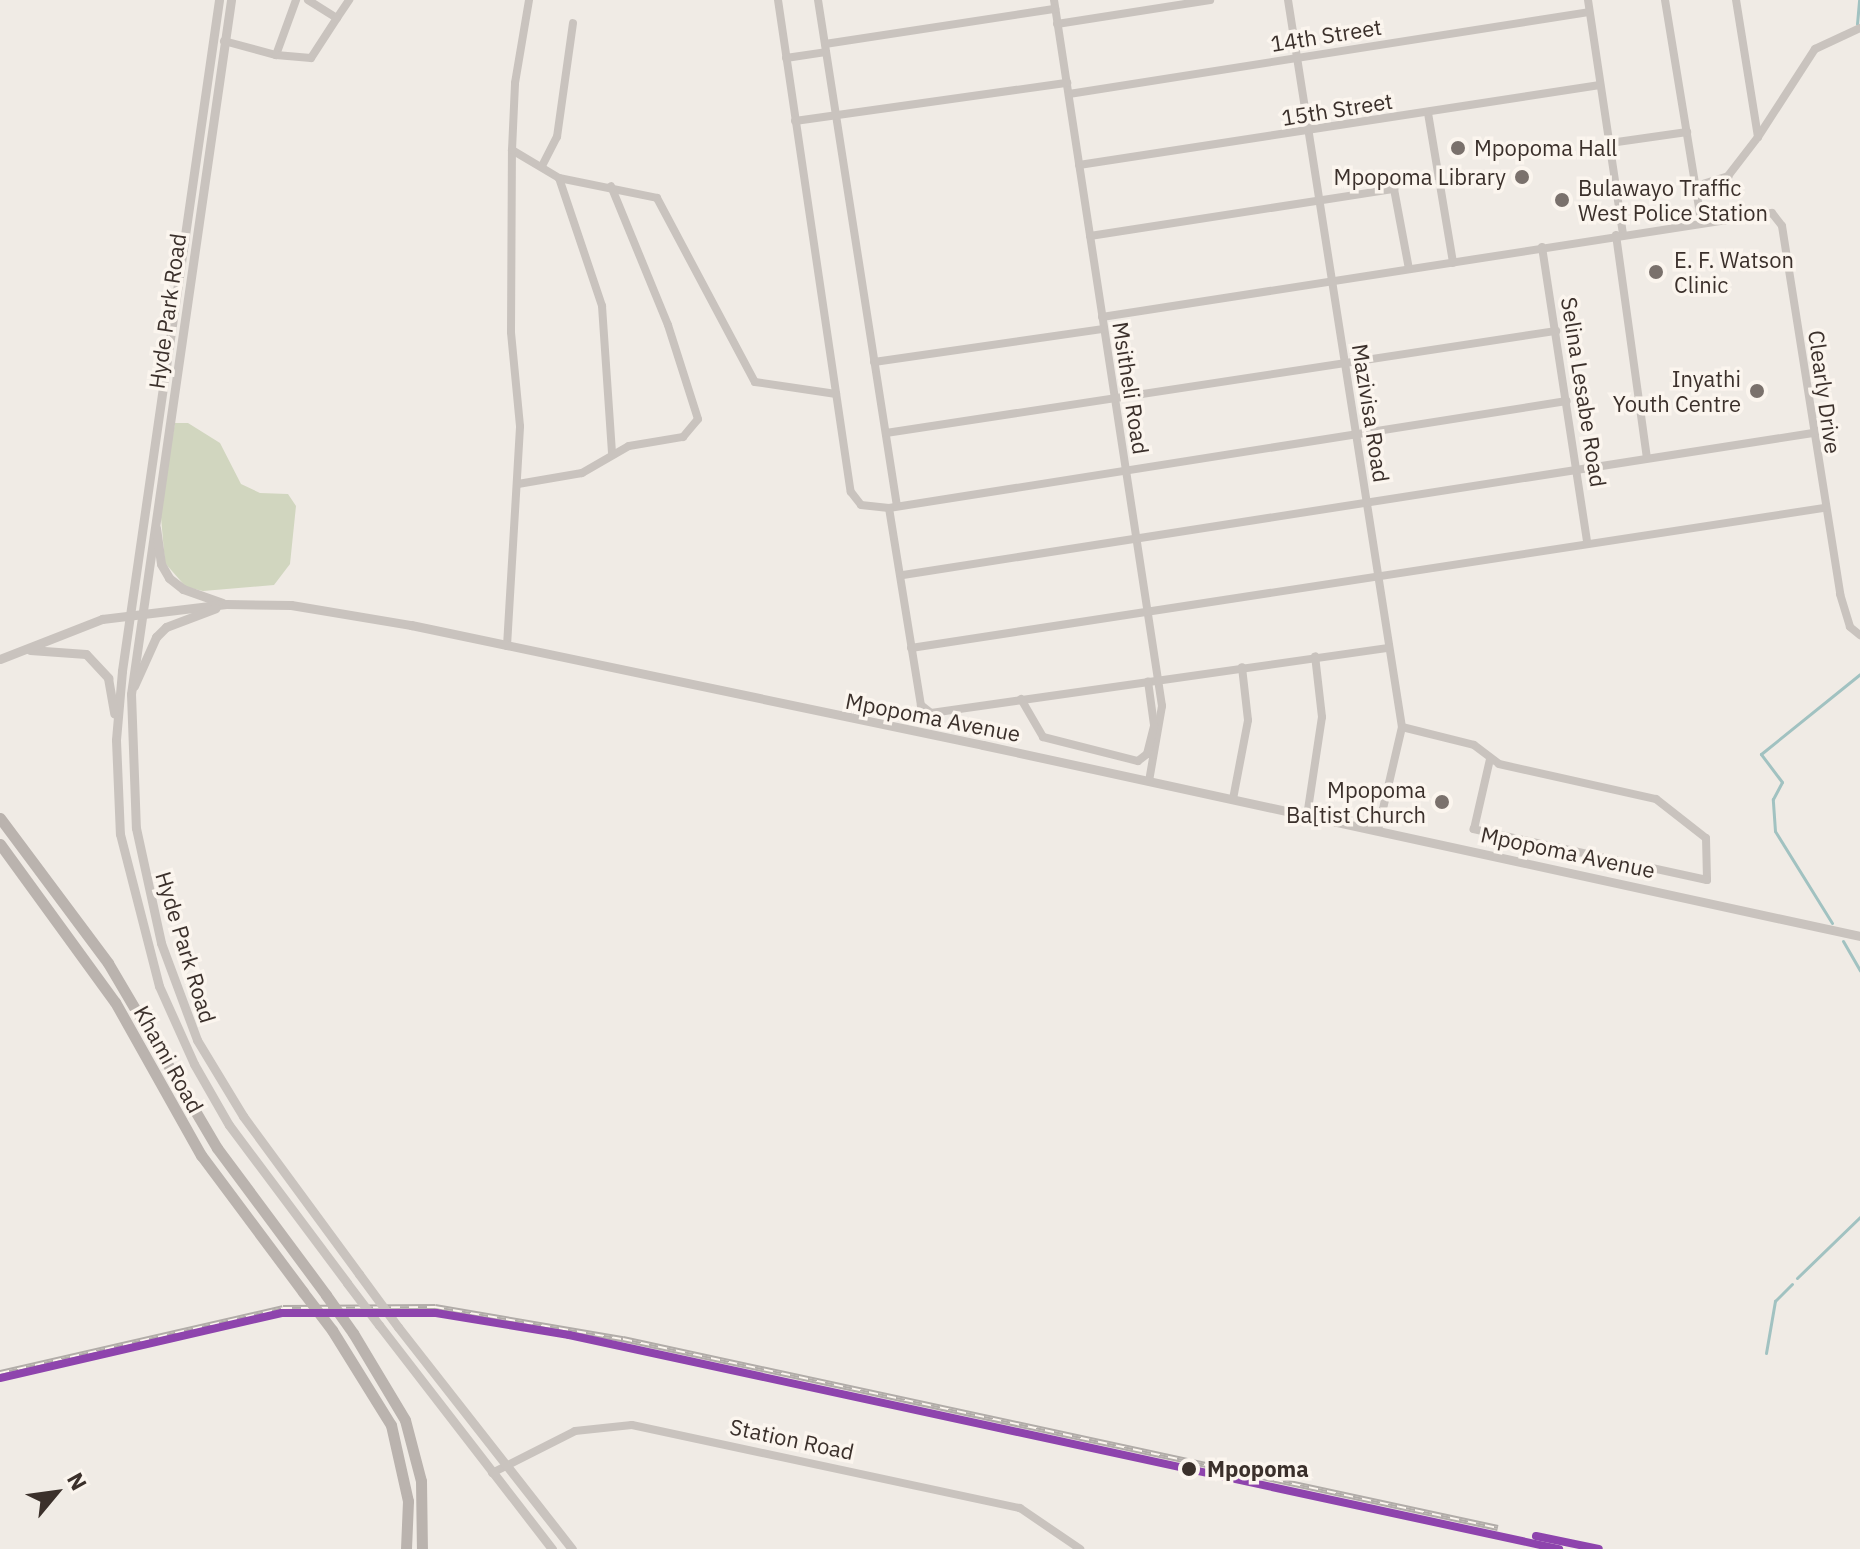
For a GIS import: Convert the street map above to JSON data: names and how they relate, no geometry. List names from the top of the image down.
{
  "streets": {
    "main road": ["Khami Road"],
    "street": [
      "14th Street",
      "15th Street",
      "Hyde Park Road",
      "Msitheli Road",
      "Selina Lesabe Road",
      "Clearly Drive",
      "Mazivisa Road",
      "Mpopoma Avenue",
      "Station Road"
    ]
  },
  "crossings": [
    ["14th Street", "Msitheli Road"],
    ["14th Street", "Mazivisa Road"],
    ["15th Street", "Msitheli Road"],
    ["15th Street", "Mazivisa Road"],
    ["Hyde Park Road", "Mpopoma Avenue"],
    ["Hyde Park Road", "Station Road"],
    ["Msitheli Road", "Clearly Drive"],
    ["Msitheli Road", "Mpopoma Avenue"],
    ["Selina Lesabe Road", "Clearly Drive"],
    ["Clearly Drive", "Mazivisa Road"],
    ["Mazivisa Road", "Mpopoma Avenue"]
  ],
  "places": [
    "Mpopoma Hall",
    "Mpopoma Library",
    "Bulawayo Traffic West Police Station",
    "E. F. Watson Clinic",
    "Inyathi Youth Centre",
    "Mpopoma Ba[tist Church",
    "Mpopoma"
  ],
  "north": "top right"
}
